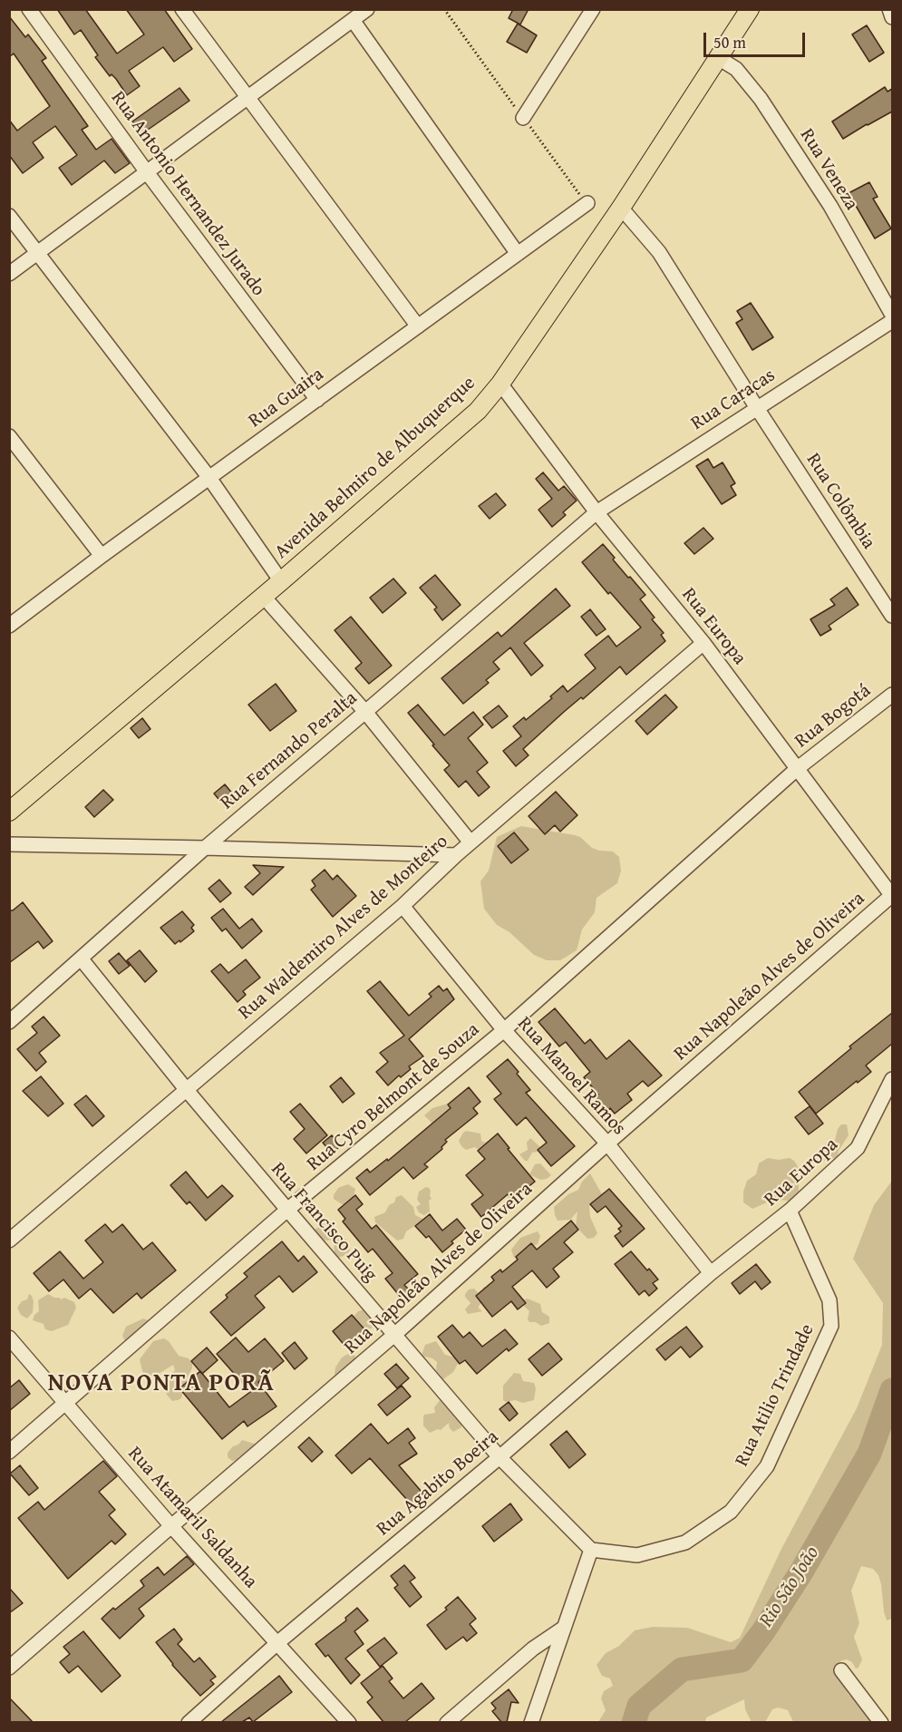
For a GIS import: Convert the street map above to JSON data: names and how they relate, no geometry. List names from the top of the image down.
{
  "streets": {
    "main road": ["Avenida Belmiro de Albuquerque"],
    "street": [
      "Rua Veneza",
      "Rua Antonio Hernandez Jurado",
      "Rua Guaira",
      "Rua Caracas",
      "Rua Colômbia",
      "Rua Europa",
      "Rua Bogotá",
      "Rua Fernando Peralta",
      "Rua Waldemiro Alves de Monteiro",
      "Rua Napoleão Alves de Oliveira",
      "Rua Manoel Ramos",
      "Rua Cyro Belmont de Souza",
      "Rua Francisco Puig",
      "Rua Atilio Trindade",
      "Rua Agabito Boeira",
      "Rua Atamaril Saldanha"
    ]
  },
  "crossings": [
    ["Rua Veneza", "Avenida Belmiro de Albuquerque"],
    ["Rua Antonio Hernandez Jurado", "Rua Guaira"],
    ["Rua Caracas", "Rua Colômbia"],
    ["Rua Caracas", "Rua Europa"],
    ["Rua Caracas", "Rua Fernando Peralta"],
    ["Avenida Belmiro de Albuquerque", "Rua Colômbia"],
    ["Avenida Belmiro de Albuquerque", "Rua Europa"],
    ["Rua Europa", "Rua Bogotá"],
    ["Rua Europa", "Rua Fernando Peralta"],
    ["Rua Europa", "Rua Waldemiro Alves de Monteiro"],
    ["Rua Europa", "Rua Napoleão Alves de Oliveira"],
    ["Rua Europa", "Rua Manoel Ramos"],
    ["Rua Europa", "Rua Cyro Belmont de Souza"],
    ["Rua Europa", "Rua Atilio Trindade"],
    ["Rua Europa", "Rua Agabito Boeira"],
    ["Rua Bogotá", "Rua Cyro Belmont de Souza"],
    ["Rua Fernando Peralta", "Rua Francisco Puig"],
    ["Rua Waldemiro Alves de Monteiro", "Rua Manoel Ramos"],
    ["Rua Waldemiro Alves de Monteiro", "Rua Francisco Puig"],
    ["Rua Napoleão Alves de Oliveira", "Rua Manoel Ramos"],
    ["Rua Napoleão Alves de Oliveira", "Rua Francisco Puig"],
    ["Rua Napoleão Alves de Oliveira", "Rua Atamaril Saldanha"],
    ["Rua Manoel Ramos", "Rua Cyro Belmont de Souza"],
    ["Rua Manoel Ramos", "Rua Agabito Boeira"],
    ["Rua Cyro Belmont de Souza", "Rua Francisco Puig"],
    ["Rua Cyro Belmont de Souza", "Rua Atamaril Saldanha"],
    ["Rua Francisco Puig", "Rua Atilio Trindade"],
    ["Rua Francisco Puig", "Rua Agabito Boeira"],
    ["Rua Agabito Boeira", "Rua Atamaril Saldanha"]
  ],
  "districts": ["NOVA PONTA PORÃ"],
  "water": ["Rio São João"],
  "scale_bar": "50 m"
}
